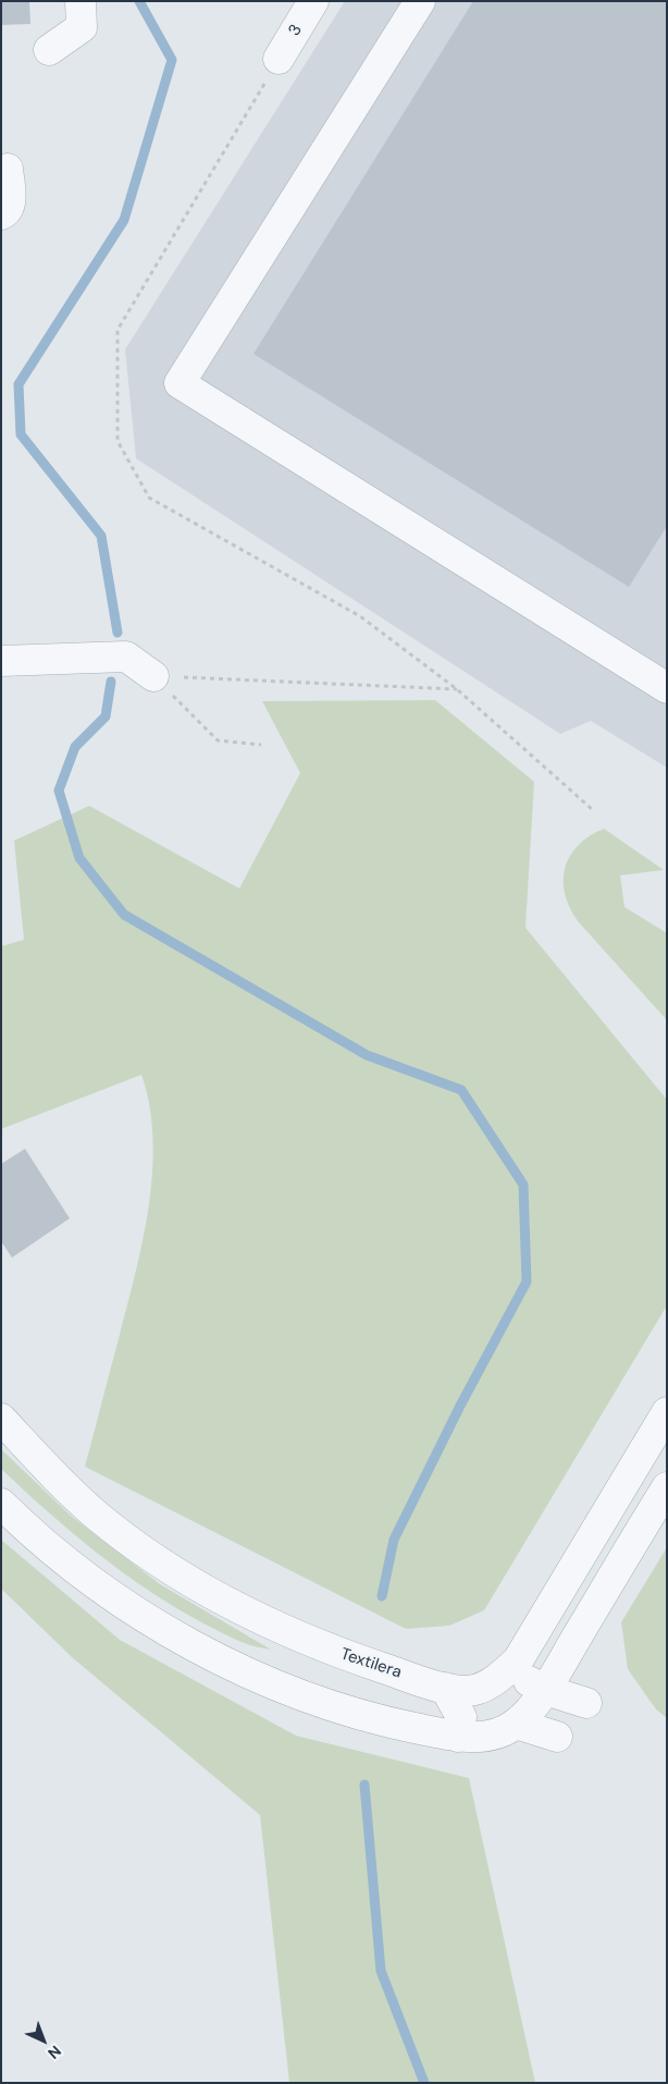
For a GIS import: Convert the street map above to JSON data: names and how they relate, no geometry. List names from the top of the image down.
{
  "streets": {
    "street": ["3", "Textilera"]
  },
  "north": "bottom right"
}
